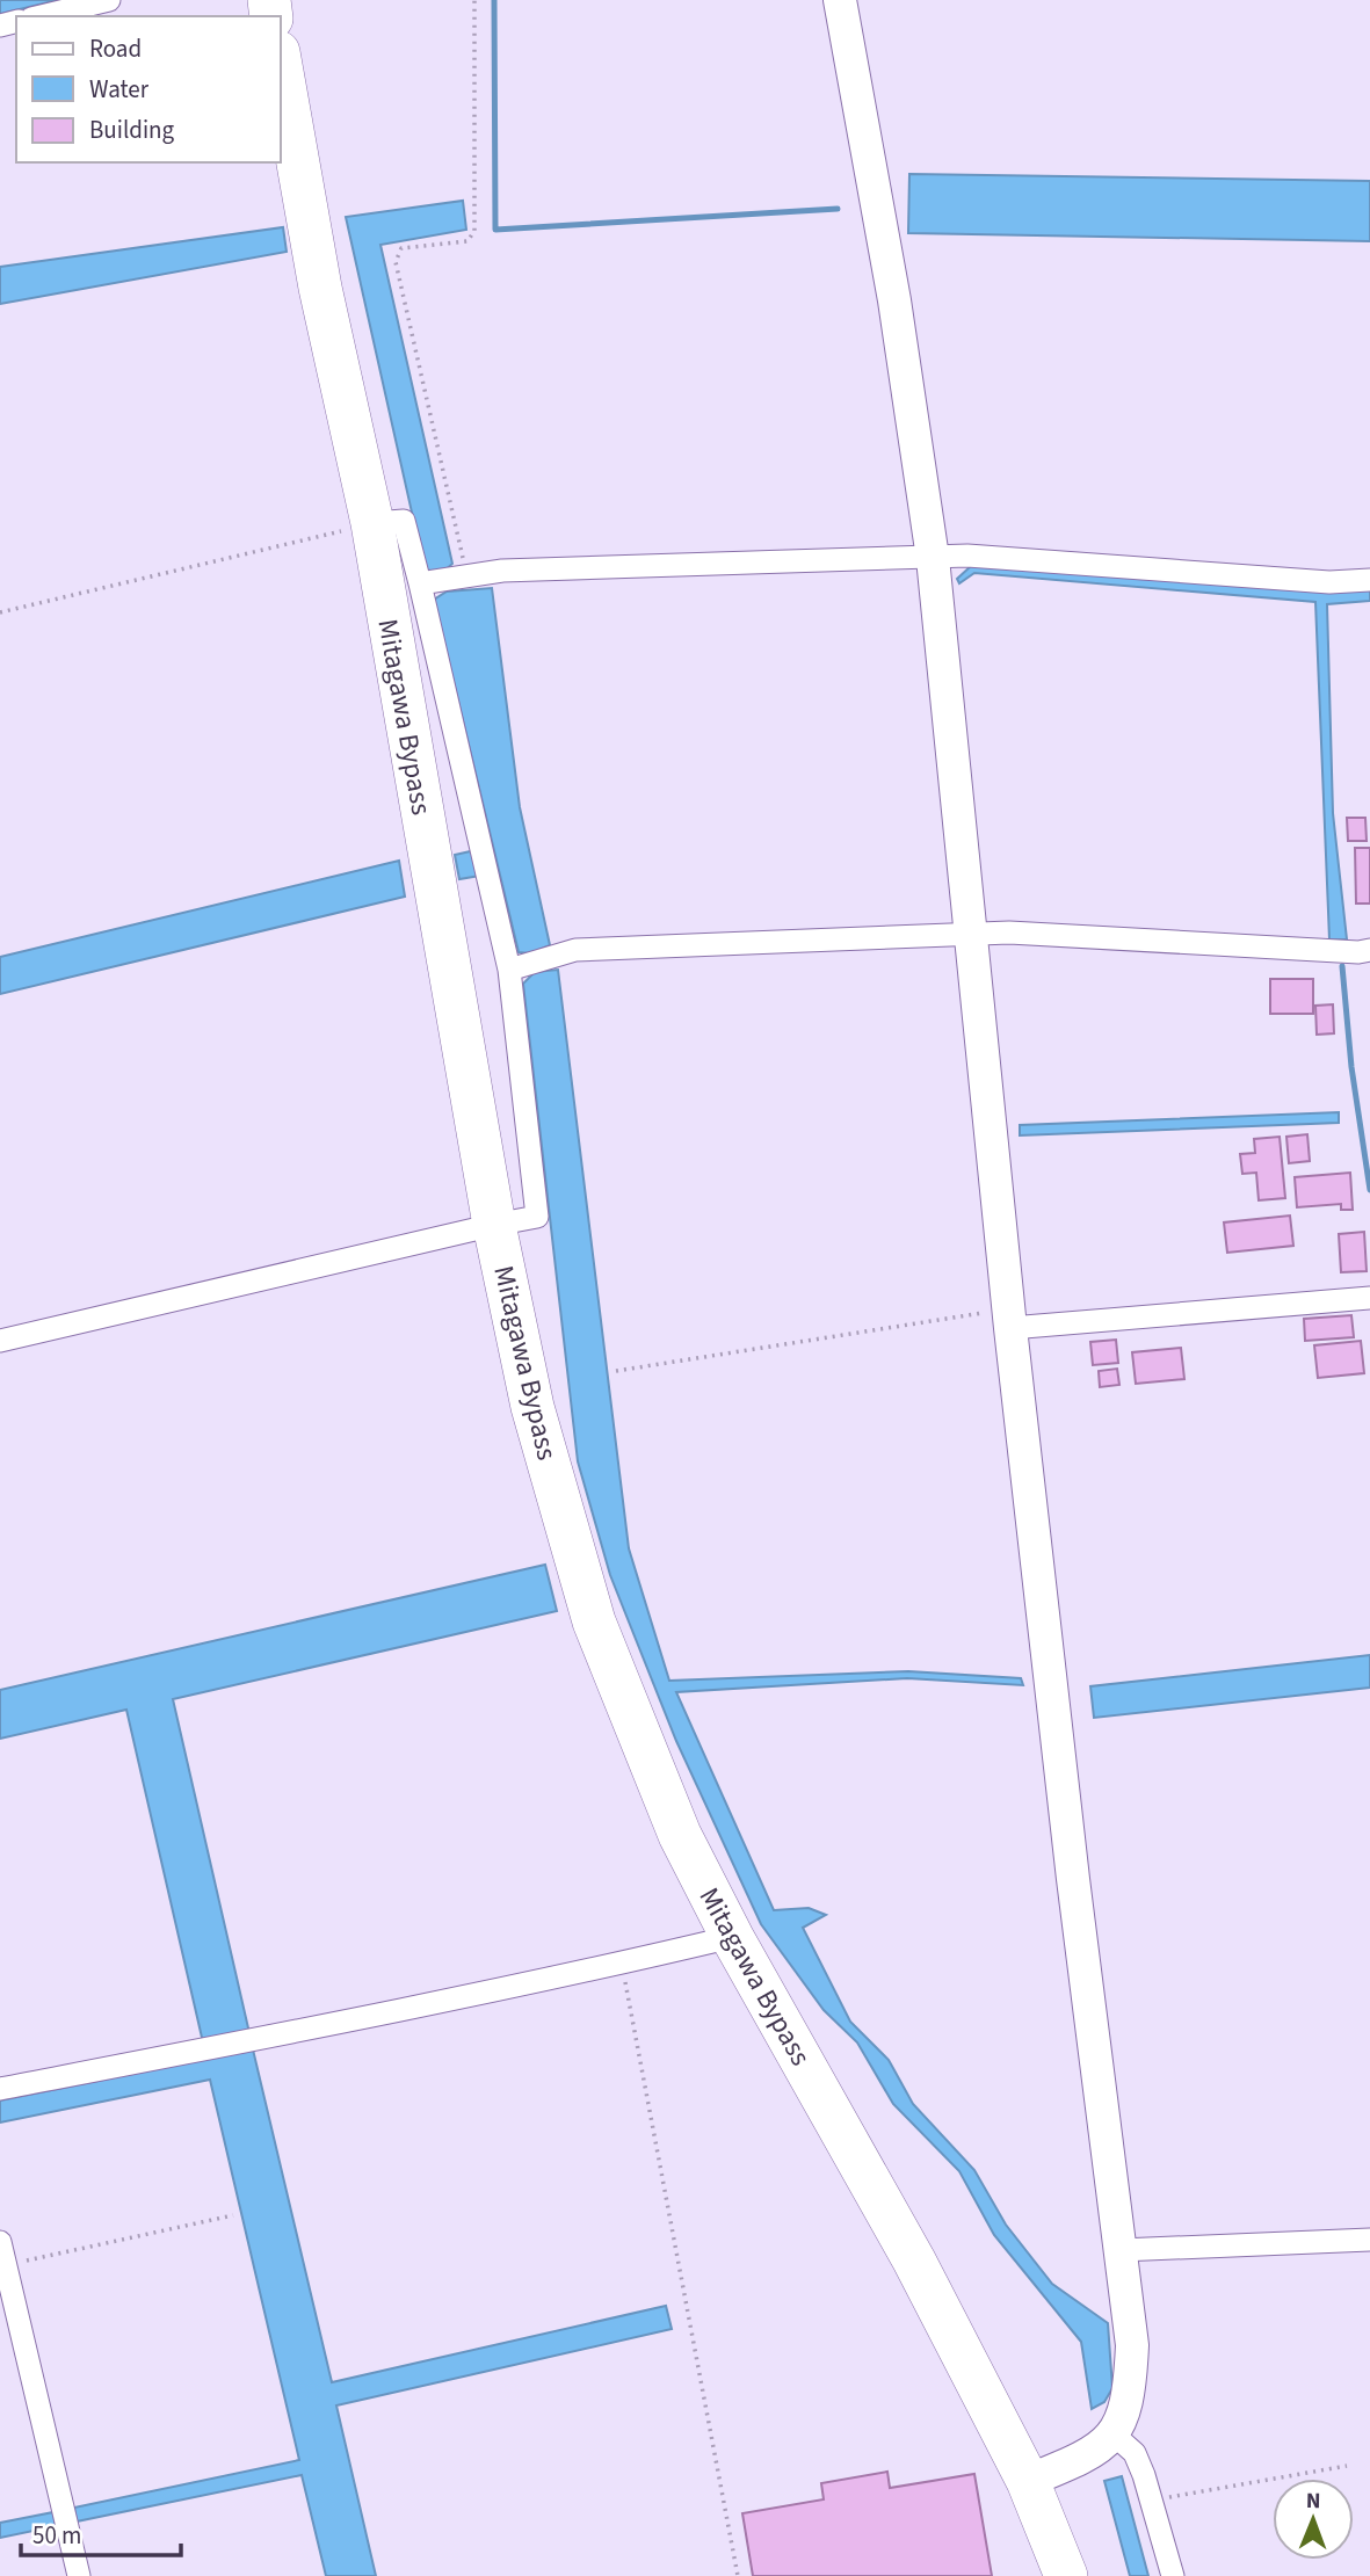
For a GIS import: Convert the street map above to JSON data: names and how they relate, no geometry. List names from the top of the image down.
{
  "streets": {
    "highway": ["Mitagawa Bypass"]
  },
  "legend": ["Road", "Water", "Building"],
  "scale_bar": "50 m",
  "north": "top"
}
